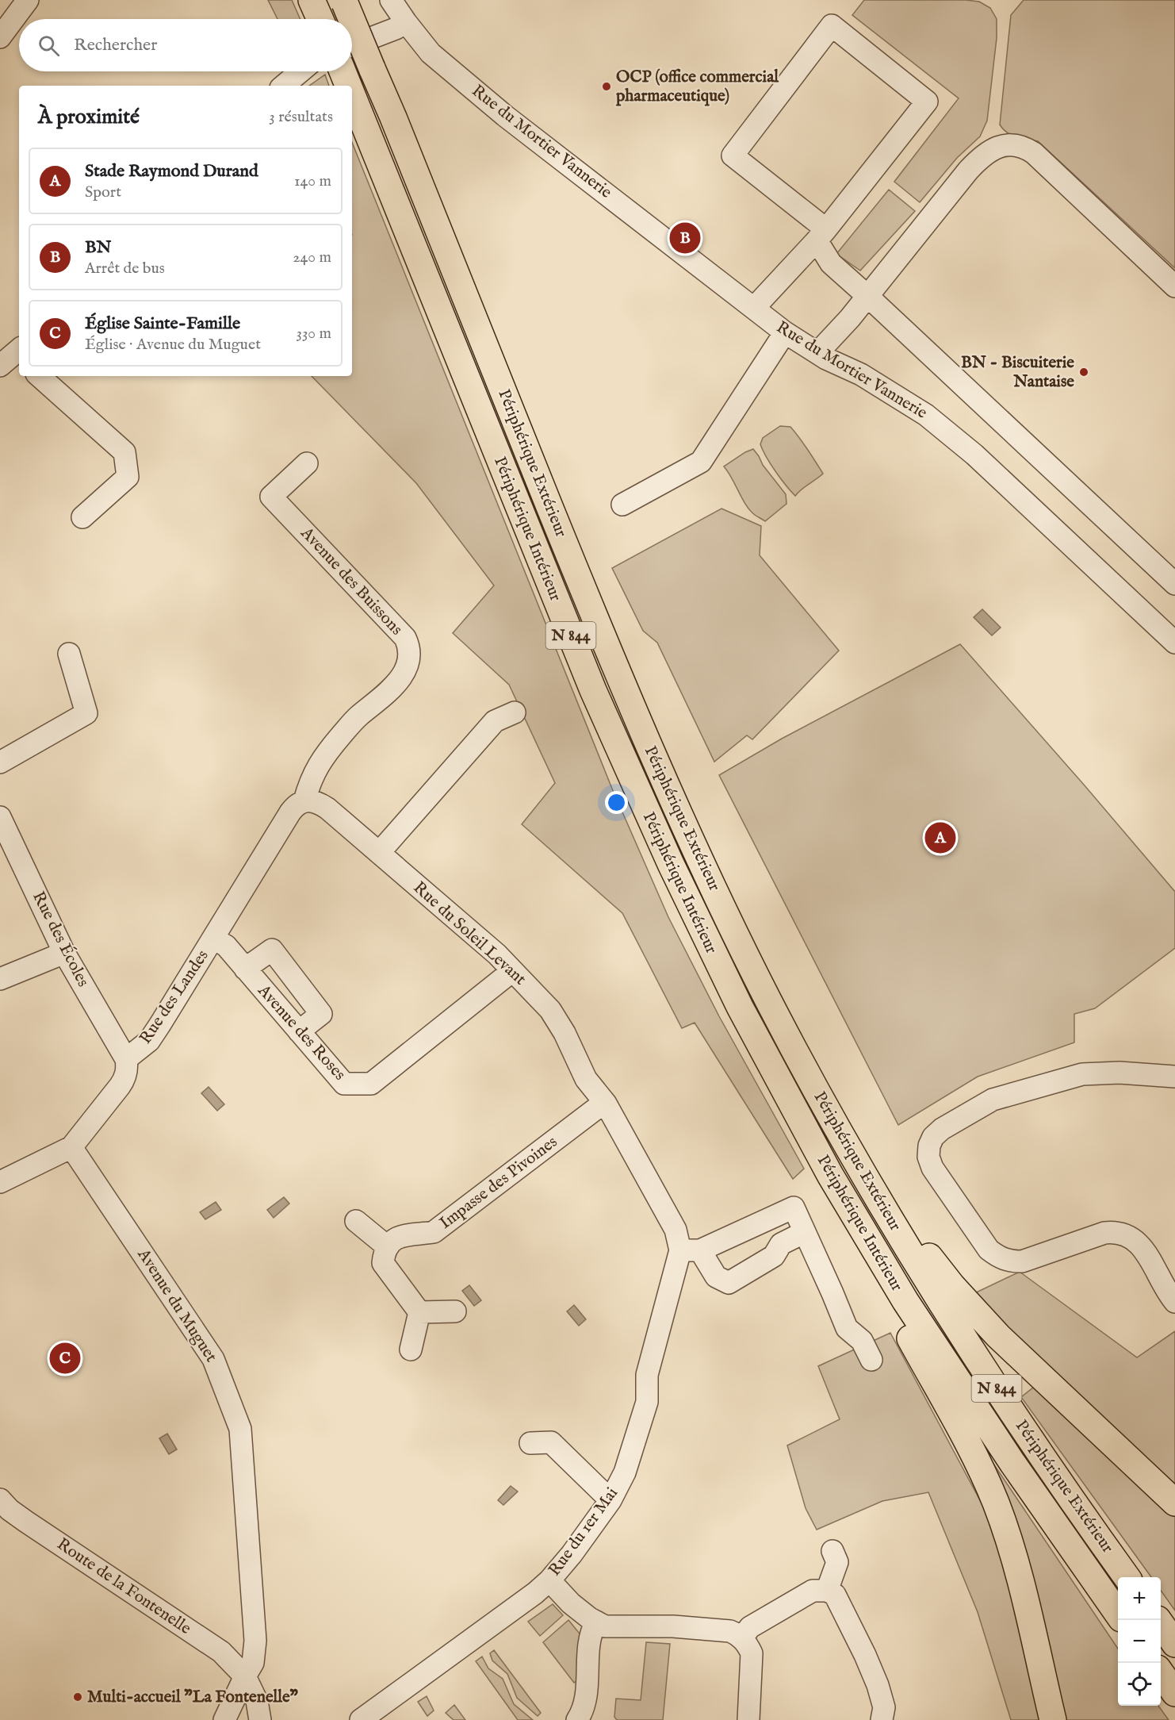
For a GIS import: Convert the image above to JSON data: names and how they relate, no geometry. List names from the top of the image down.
{
  "streets": {
    "highway": ["Périphérique Extérieur", "Périphérique Intérieur", "N 844"],
    "street": [
      "Rue du Mortier Vannerie",
      "Avenue des Buissons",
      "Rue du Soleil Levant",
      "Rue des Écoles",
      "Rue des Landes",
      "Avenue des Roses",
      "Impasse des Pivoines",
      "Avenue du Muguet",
      "Rue du 1er Mai",
      "Route de la Fontenelle"
    ]
  },
  "crossings": [
    ["Avenue des Buissons", "Rue du Soleil Levant"],
    ["Avenue des Buissons", "Rue des Landes"],
    ["Rue du Soleil Levant", "Rue des Landes"],
    ["Rue du Soleil Levant", "Avenue des Roses"],
    ["Rue du Soleil Levant", "Impasse des Pivoines"],
    ["Rue du Soleil Levant", "Rue du 1er Mai"],
    ["Rue des Écoles", "Rue des Landes"],
    ["Rue des Landes", "Avenue des Roses"],
    ["Rue des Landes", "Avenue du Muguet"],
    ["Avenue du Muguet", "Route de la Fontenelle"]
  ],
  "places": ["OCP (office commercial pharmaceutique)", "BN - Biscuiterie Nantaise", "Multi-accueil \"La Fontenelle\""],
  "page": {
    "search": "Rechercher",
    "heading": ["À proximité", "3 résultats"],
    "list": [
      {
        "mark": "A",
        "name": "Stade Raymond Durand",
        "note": "Sport",
        "value": "140 m"
      },
      {
        "mark": "B",
        "name": "BN",
        "note": "Arrêt de bus",
        "value": "240 m"
      },
      {
        "mark": "C",
        "name": "Église Sainte-Famille",
        "note": "Église · Avenue du Muguet",
        "value": "330 m"
      }
    ],
    "pins": ["B", "A", "C"],
    "map_buttons": ["+", "−"]
  }
}
